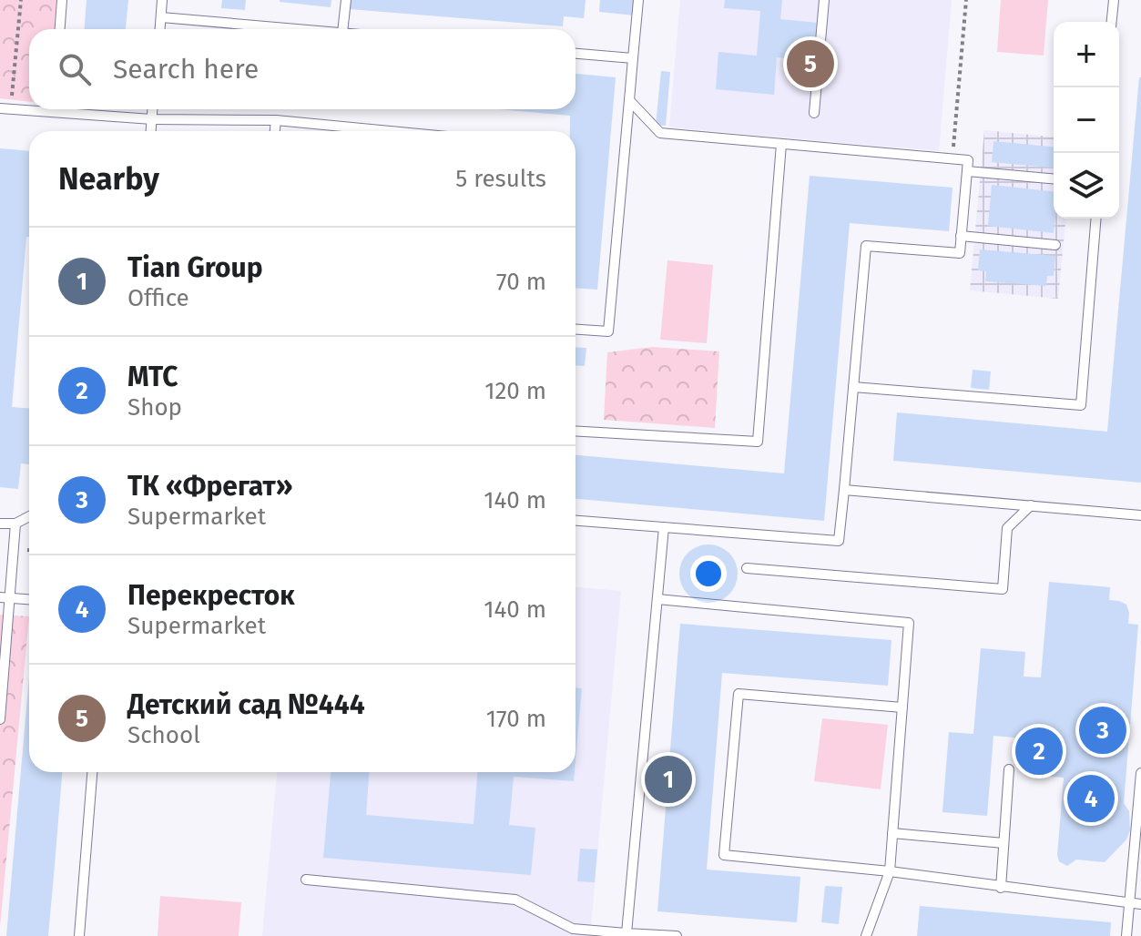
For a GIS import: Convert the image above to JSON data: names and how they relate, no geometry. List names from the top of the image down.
{
  "page": {
    "map_buttons": ["+", "−"],
    "search": "Search here",
    "pins": [
      "5",
      "3",
      "2",
      "1",
      "4"
    ],
    "heading": ["Nearby", "5 results"],
    "list": [
      {
        "mark": "1",
        "name": "Tian Group",
        "note": "Office",
        "value": "70 m"
      },
      {
        "mark": "2",
        "name": "МТС",
        "note": "Shop",
        "value": "120 m"
      },
      {
        "mark": "3",
        "name": "ТК «Фрегат»",
        "note": "Supermarket",
        "value": "140 m"
      },
      {
        "mark": "4",
        "name": "Перекресток",
        "note": "Supermarket",
        "value": "140 m"
      },
      {
        "mark": "5",
        "name": "Детский сад №444",
        "note": "School",
        "value": "170 m"
      }
    ]
  }
}
